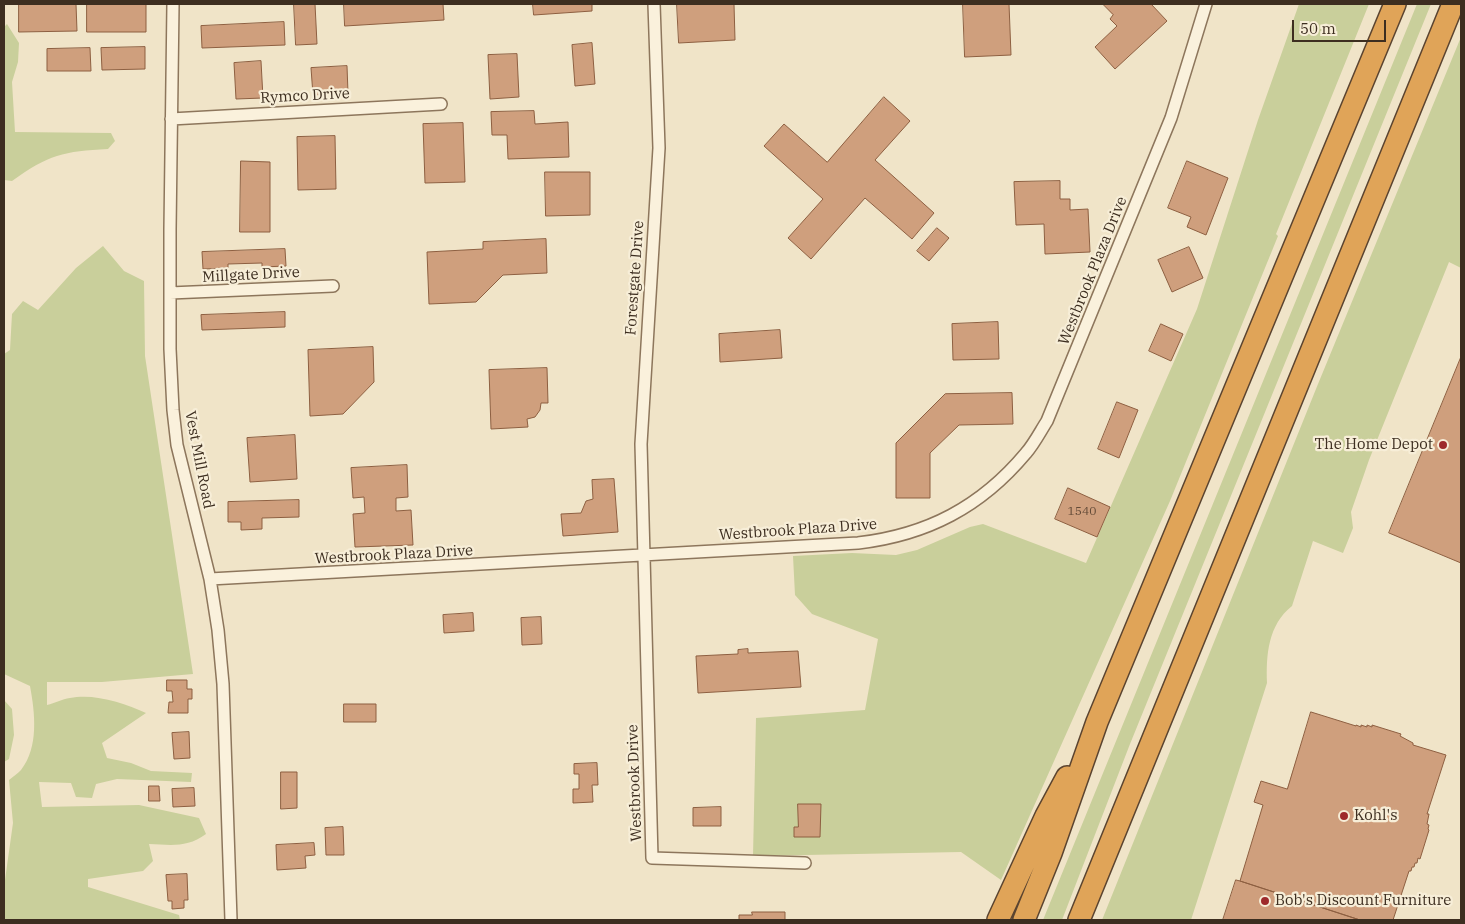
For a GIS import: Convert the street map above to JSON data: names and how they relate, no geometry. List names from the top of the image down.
{
  "streets": {
    "street": [
      "Rymco Drive",
      "Westbrook Plaza Drive",
      "Millgate Drive",
      "Forestgate Drive",
      "Vest Mill Road",
      "Westbrook Drive"
    ]
  },
  "crossings": [
    ["Rymco Drive", "Vest Mill Road"],
    ["Westbrook Plaza Drive", "Forestgate Drive"],
    ["Westbrook Plaza Drive", "Vest Mill Road"],
    ["Westbrook Plaza Drive", "Westbrook Drive"],
    ["Millgate Drive", "Vest Mill Road"],
    ["Forestgate Drive", "Westbrook Drive"]
  ],
  "places": ["The Home Depot", "Kohl's", "Bob's Discount Furniture"],
  "house_numbers": ["1540"],
  "scale_bar": "50 m"
}
